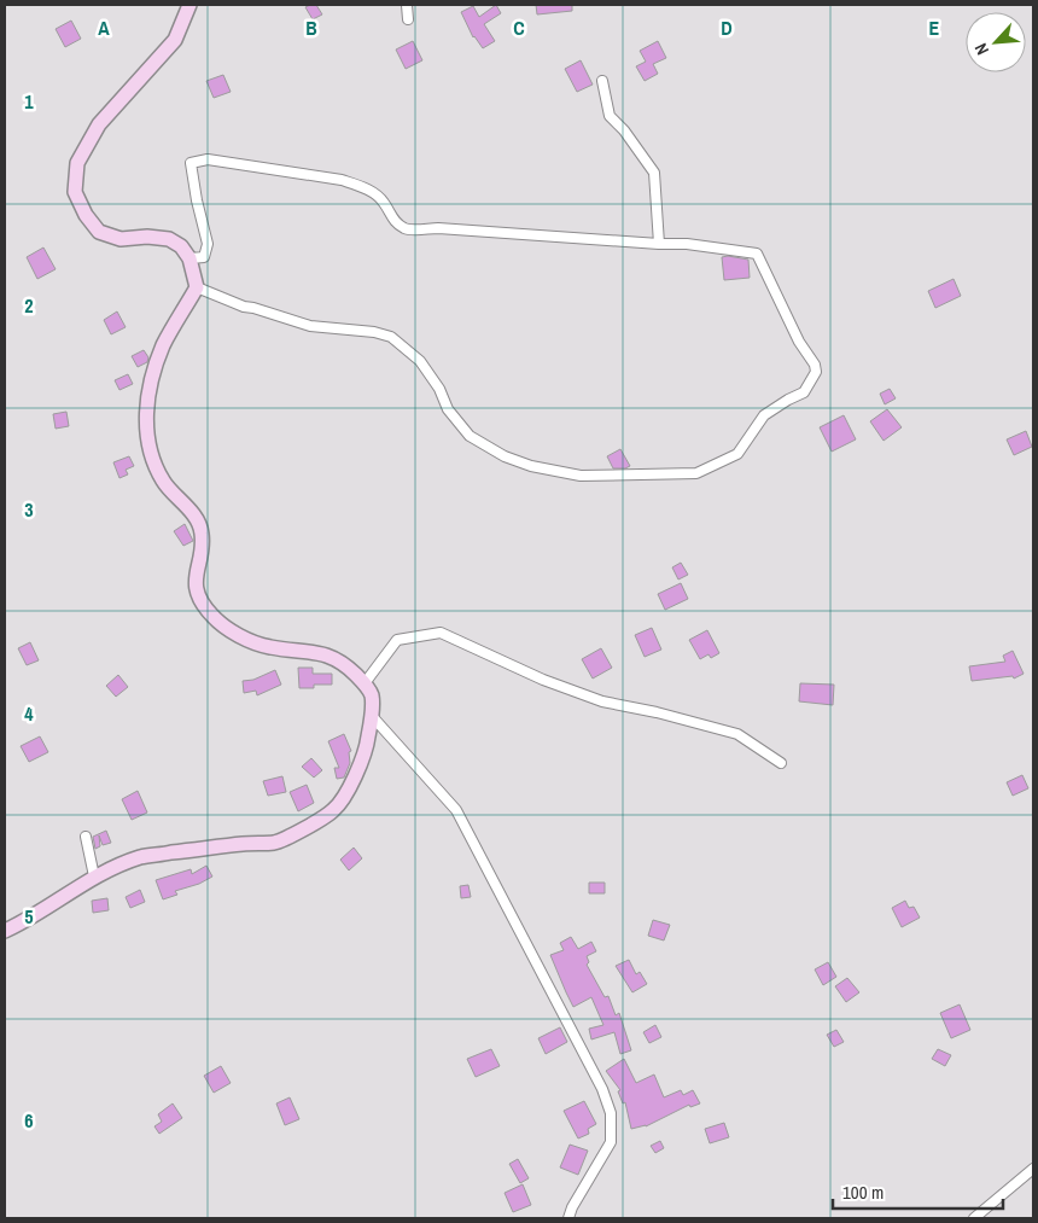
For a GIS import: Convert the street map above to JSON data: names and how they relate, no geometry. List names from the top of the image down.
{
  "scale_bar": "100 m",
  "north": "bottom left",
  "grid": {
    "columns": [
      "A",
      "B",
      "C",
      "D",
      "E"
    ],
    "rows": [
      "1",
      "2",
      "3",
      "4",
      "5",
      "6"
    ]
  }
}
